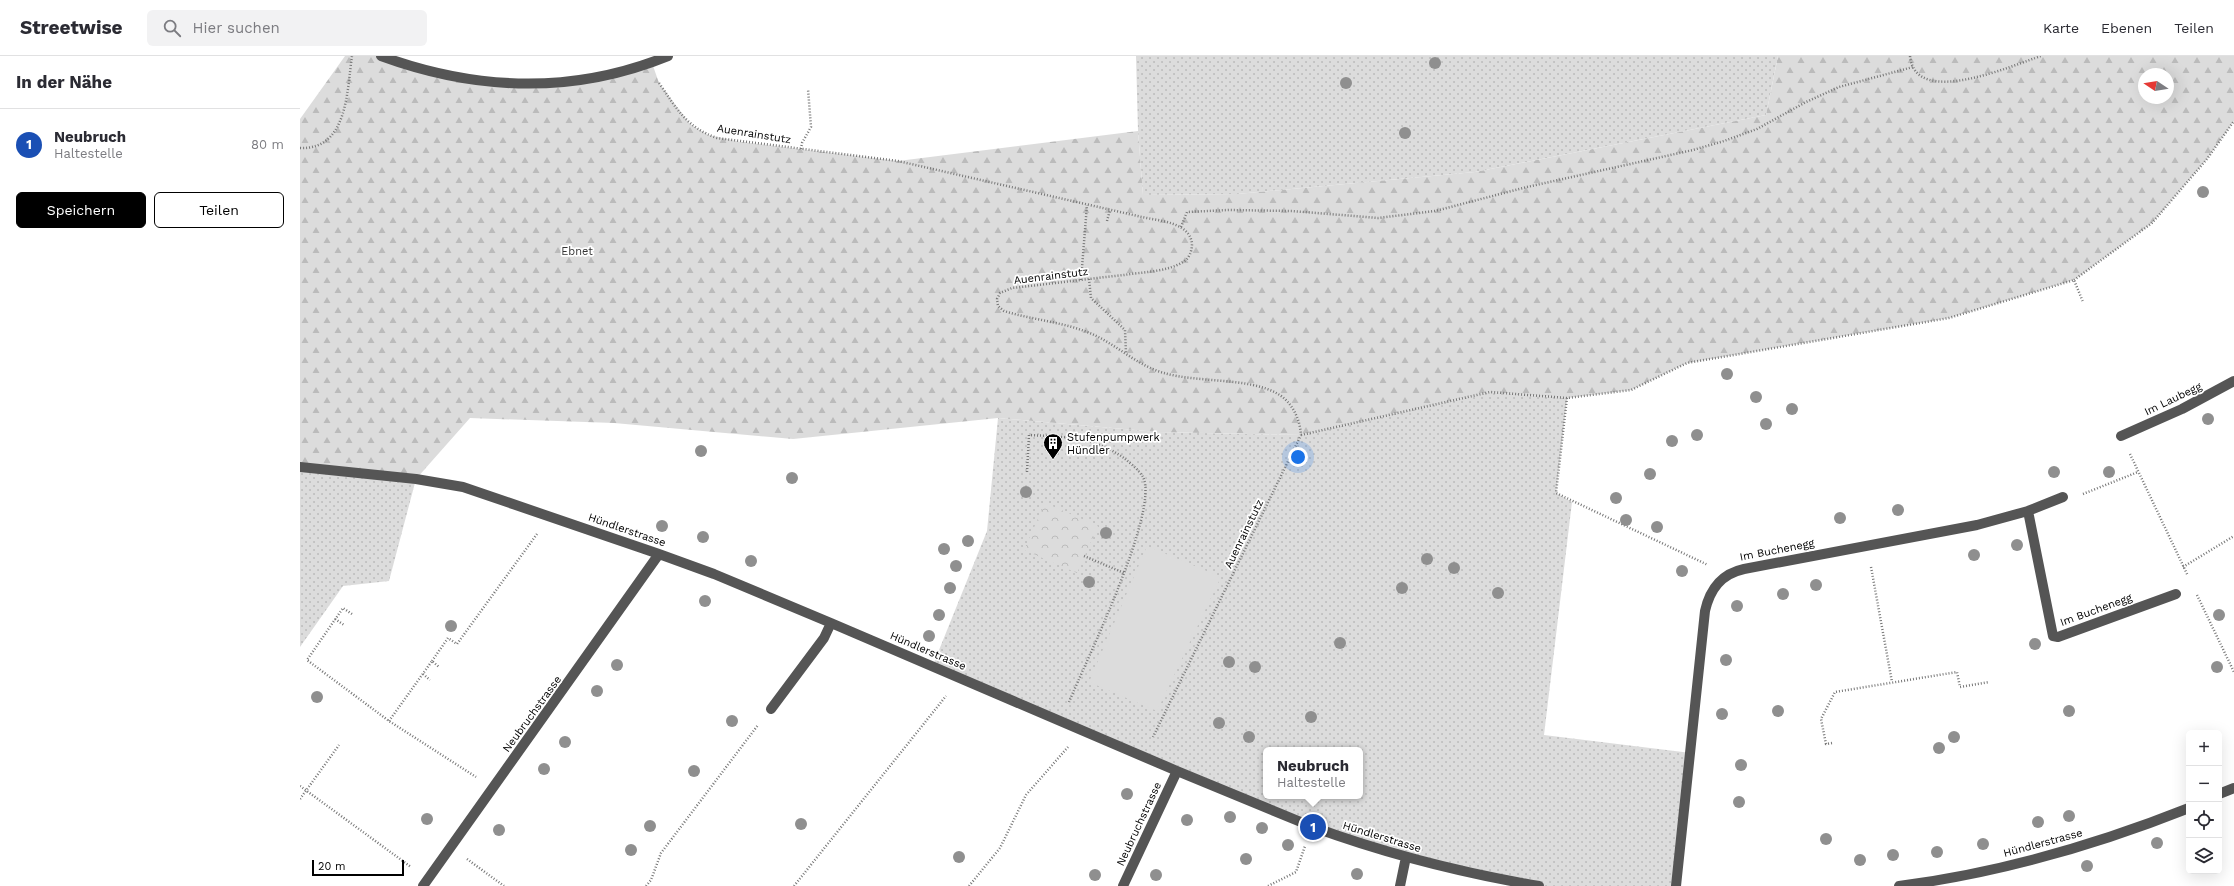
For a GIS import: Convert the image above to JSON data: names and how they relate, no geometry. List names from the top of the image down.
{
  "streets": {
    "street": [
      "Im Laubegg",
      "Hündlerstrasse",
      "Im Buchenegg",
      "Neubruchstrasse"
    ],
    "path": ["Auenrainstutz"]
  },
  "crossings": [
    ["Hündlerstrasse", "Neubruchstrasse"]
  ],
  "parks": ["Ebnet"],
  "places": {
    "building": ["Stufenpumpwerk Hündler"]
  },
  "scale_bar": "20 m",
  "north": "left",
  "page": {
    "header": "Streetwise",
    "search": "Hier suchen",
    "nav": ["Karte", "Ebenen", "Teilen"],
    "heading": "In der Nähe",
    "list": [
      {
        "mark": "1",
        "name": "Neubruch",
        "note": "Haltestelle",
        "value": "80 m"
      }
    ],
    "buttons": ["Speichern", "Teilen"],
    "map_buttons": ["+", "−"],
    "popup": ["Neubruch", "Haltestelle"],
    "pins": "1",
    "scale": "20 m"
  }
}
